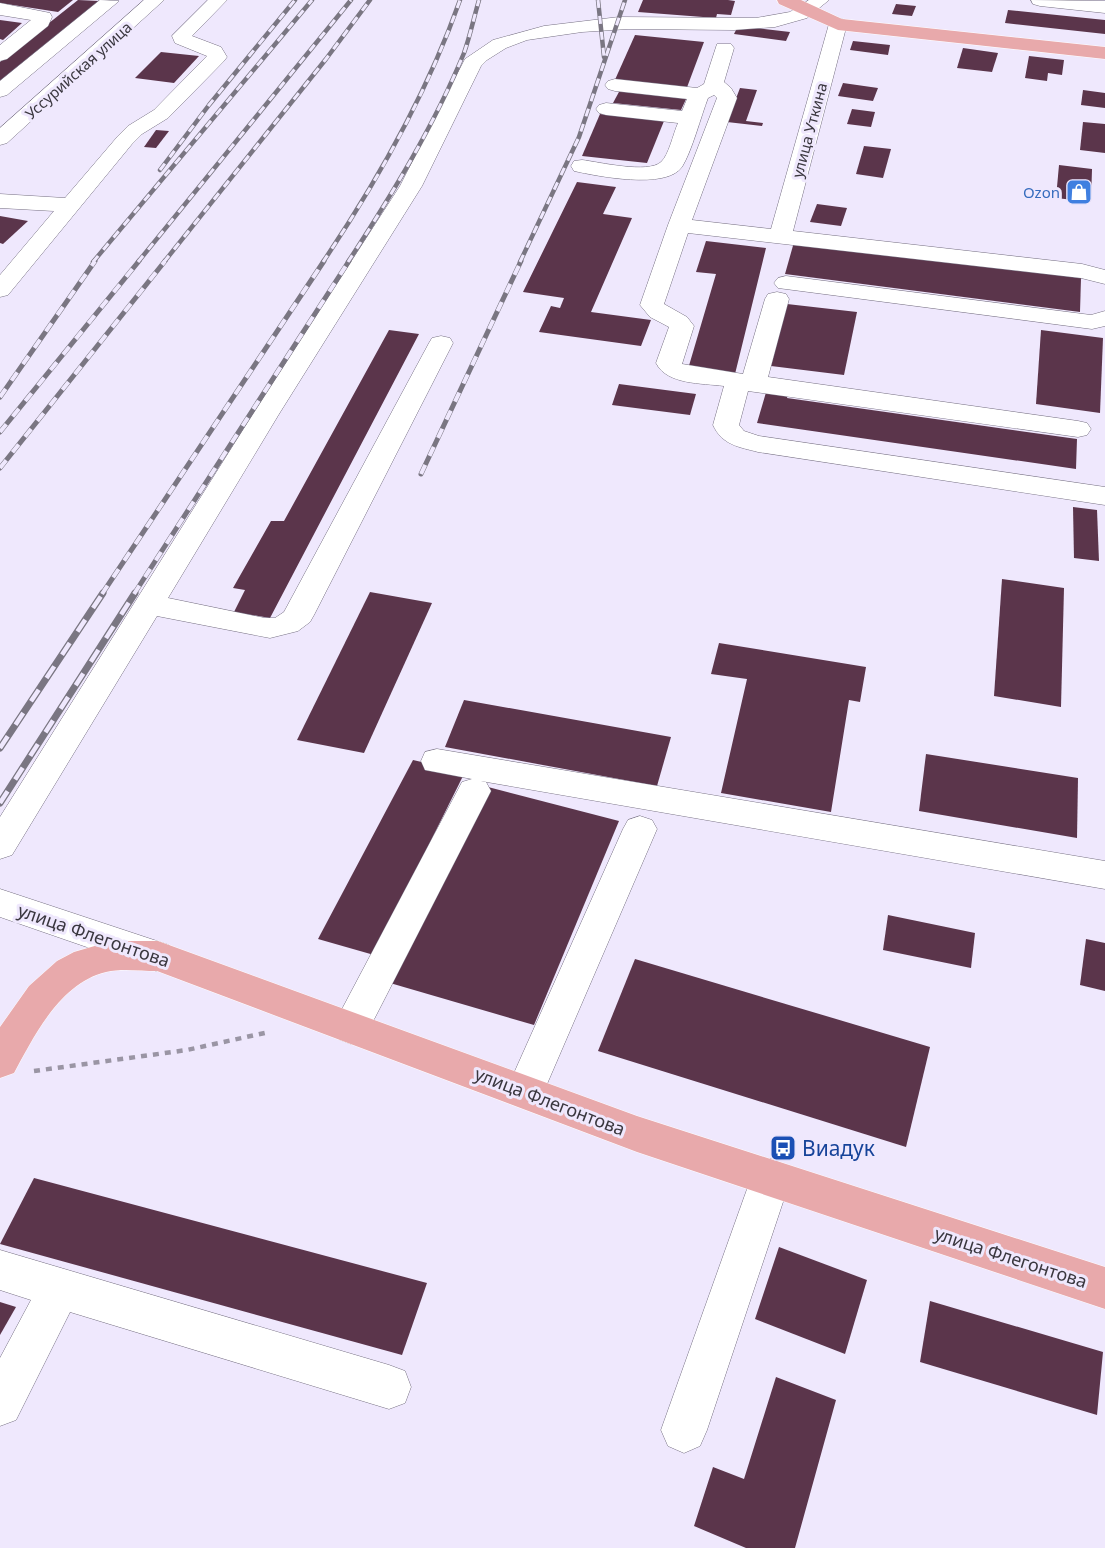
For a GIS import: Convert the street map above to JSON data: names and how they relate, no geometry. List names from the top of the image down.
{
  "streets": {
    "main road": ["улица Флегонтова"],
    "street": ["Уссурийская улица", "улица Уткина"]
  },
  "places": {
    "shop": ["Ozon"],
    "bus stop": ["Виадук"]
  }
}
